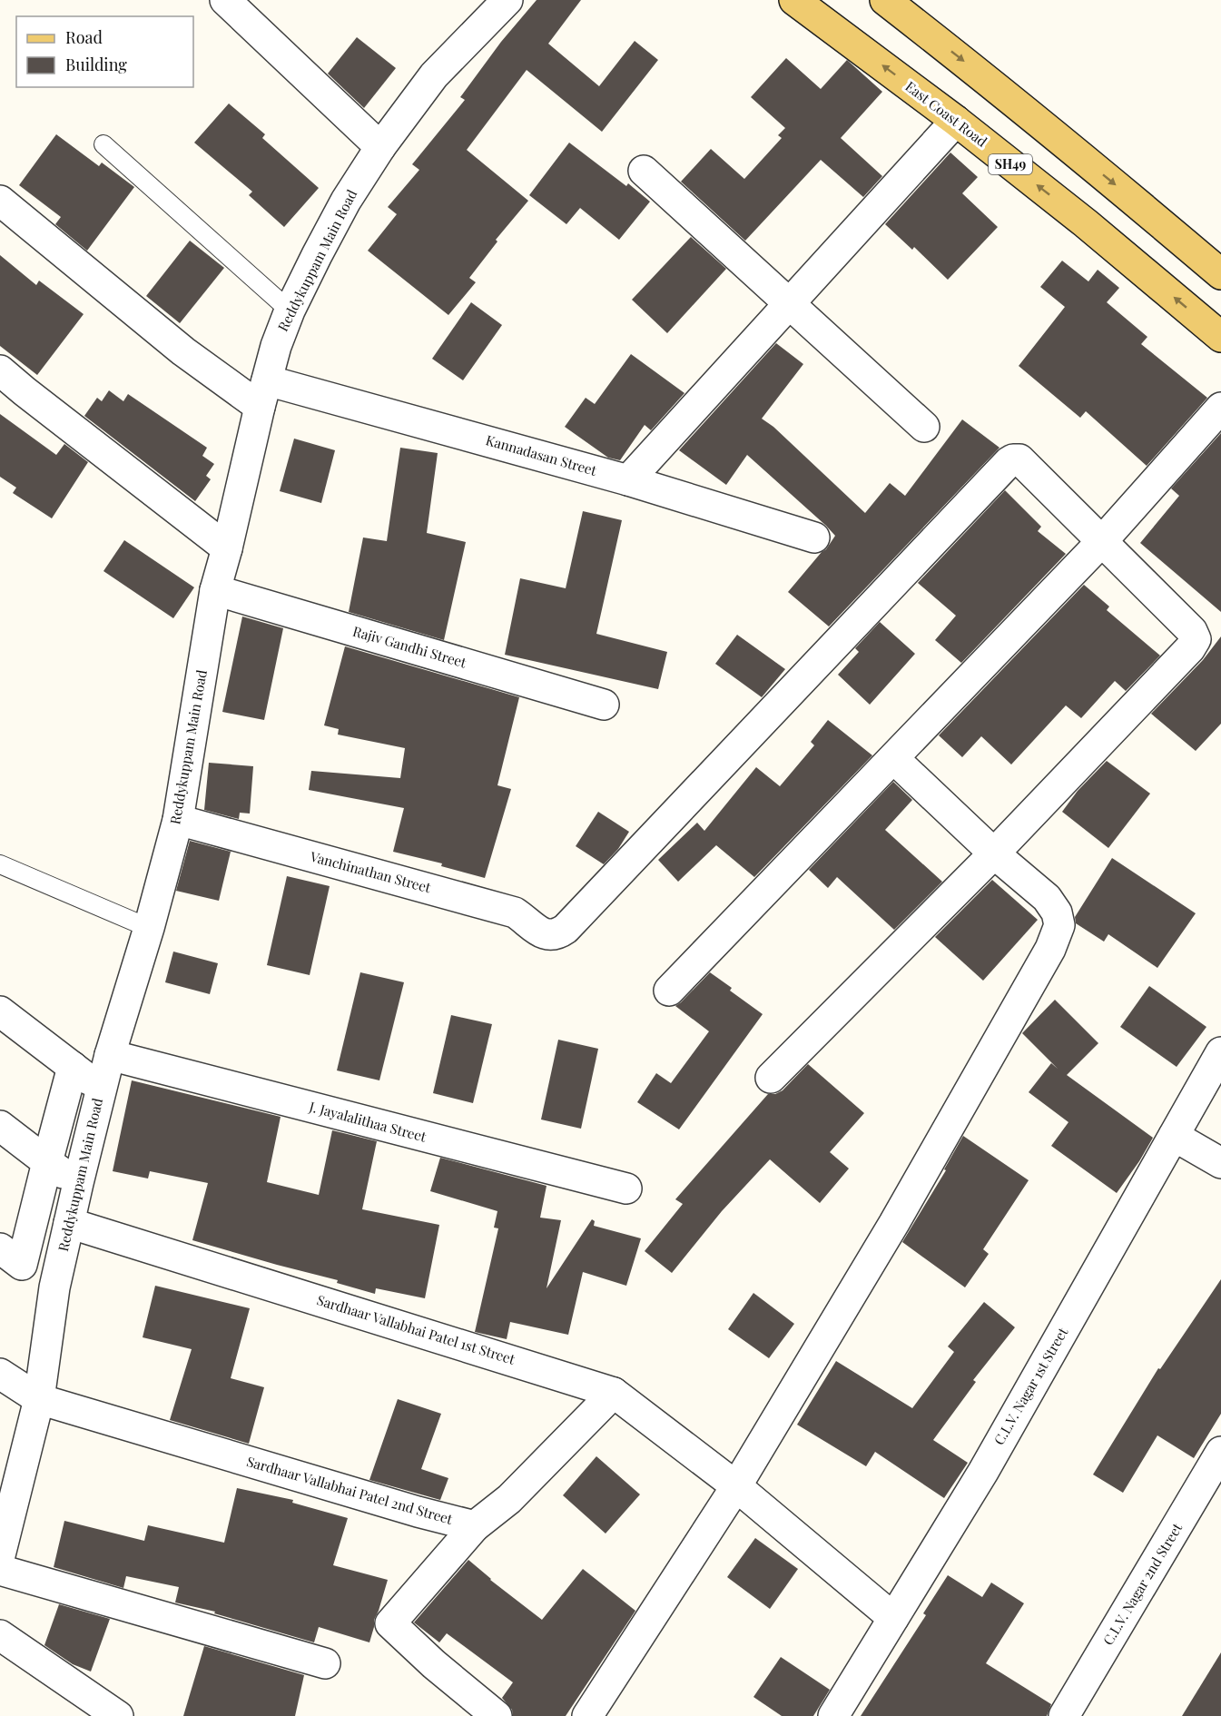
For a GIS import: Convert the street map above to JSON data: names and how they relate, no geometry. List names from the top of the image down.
{
  "streets": {
    "main road": ["East Coast Road", "SH49"],
    "street": [
      "Reddykuppam Main Road",
      "Kannadasan Street",
      "Rajiv Gandhi Street",
      "Vanchinathan Street",
      "J. Jayalalithaa Street",
      "Sardhaar Vallabhai Patel 1st Street",
      "C.L.V. Nagar 1st Street",
      "Sardhaar Vallabhai Patel 2nd Street",
      "C.L.V. Nagar 2nd Street"
    ]
  },
  "crossings": [
    ["Reddykuppam Main Road", "Kannadasan Street"],
    ["Reddykuppam Main Road", "Rajiv Gandhi Street"],
    ["Reddykuppam Main Road", "Vanchinathan Street"],
    ["Reddykuppam Main Road", "J. Jayalalithaa Street"],
    ["Reddykuppam Main Road", "Sardhaar Vallabhai Patel 1st Street"],
    ["Reddykuppam Main Road", "Sardhaar Vallabhai Patel 2nd Street"],
    ["Sardhaar Vallabhai Patel 1st Street", "C.L.V. Nagar 1st Street"]
  ],
  "legend": ["Road", "Building"]
}
